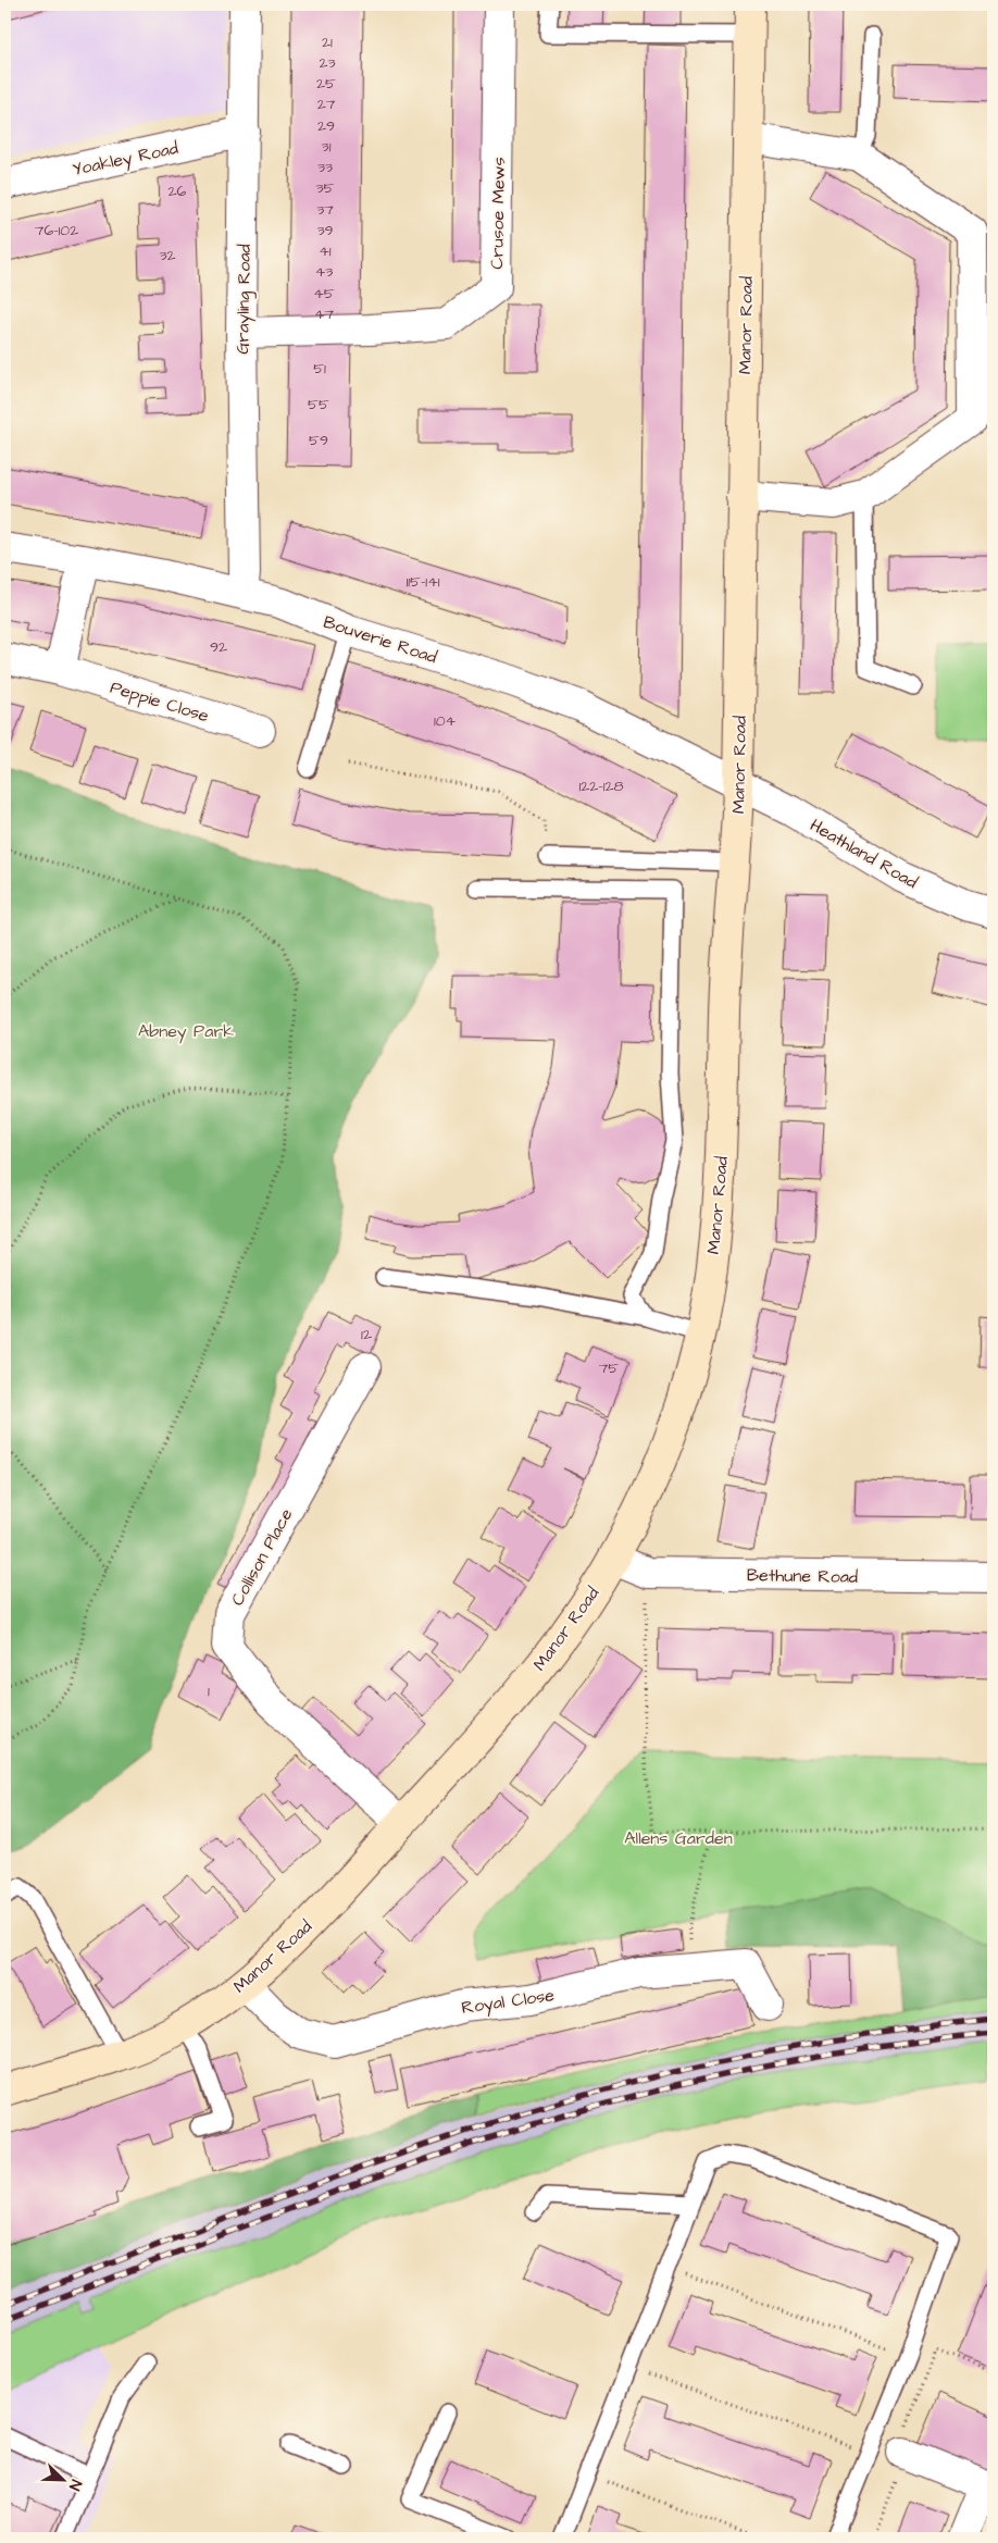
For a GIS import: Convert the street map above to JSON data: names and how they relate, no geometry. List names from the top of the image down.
{
  "streets": {
    "main road": ["Manor Road"],
    "street": [
      "Yoakley Road",
      "Crusoe Mews",
      "Grayling Road",
      "Bouverie Road",
      "Peppie Close",
      "Heathland Road",
      "Collison Place",
      "Bethune Road",
      "Royal Close"
    ]
  },
  "crossings": [
    ["Yoakley Road", "Grayling Road"],
    ["Crusoe Mews", "Grayling Road"],
    ["Grayling Road", "Bouverie Road"],
    ["Manor Road", "Bouverie Road"],
    ["Manor Road", "Heathland Road"],
    ["Manor Road", "Collison Place"],
    ["Manor Road", "Bethune Road"],
    ["Manor Road", "Royal Close"],
    ["Bouverie Road", "Heathland Road"]
  ],
  "parks": ["Abney Park", "Allens Garden"],
  "house_numbers": [
    "21",
    "23",
    "25",
    "27",
    "29",
    "31",
    "33",
    "35",
    "26",
    "37",
    "76-102",
    "39",
    "41",
    "32",
    "43",
    "45",
    "47",
    "51",
    "55",
    "59",
    "115-141",
    "92",
    "104",
    "122-128",
    "12",
    "75",
    "1"
  ],
  "north": "bottom right"
}
